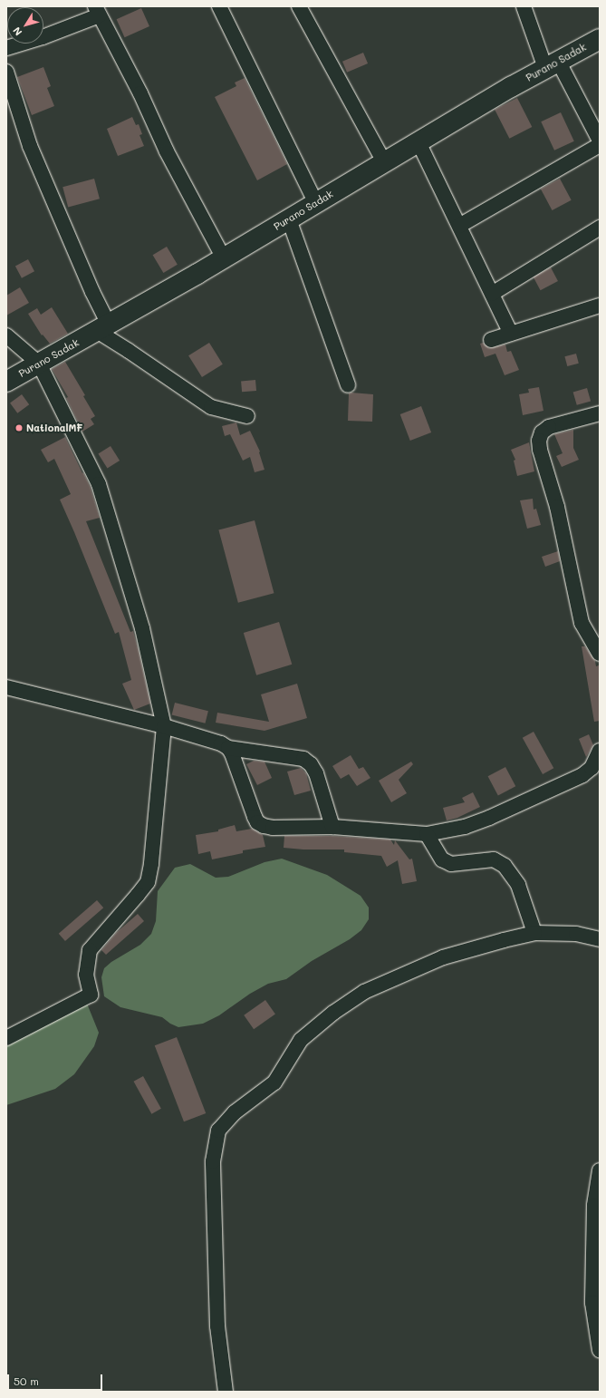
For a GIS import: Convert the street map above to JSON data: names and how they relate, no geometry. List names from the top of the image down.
{
  "streets": {
    "main road": ["Purano Sadak"]
  },
  "places": ["NationalMF"],
  "scale_bar": "50 m",
  "north": "bottom left"
}
